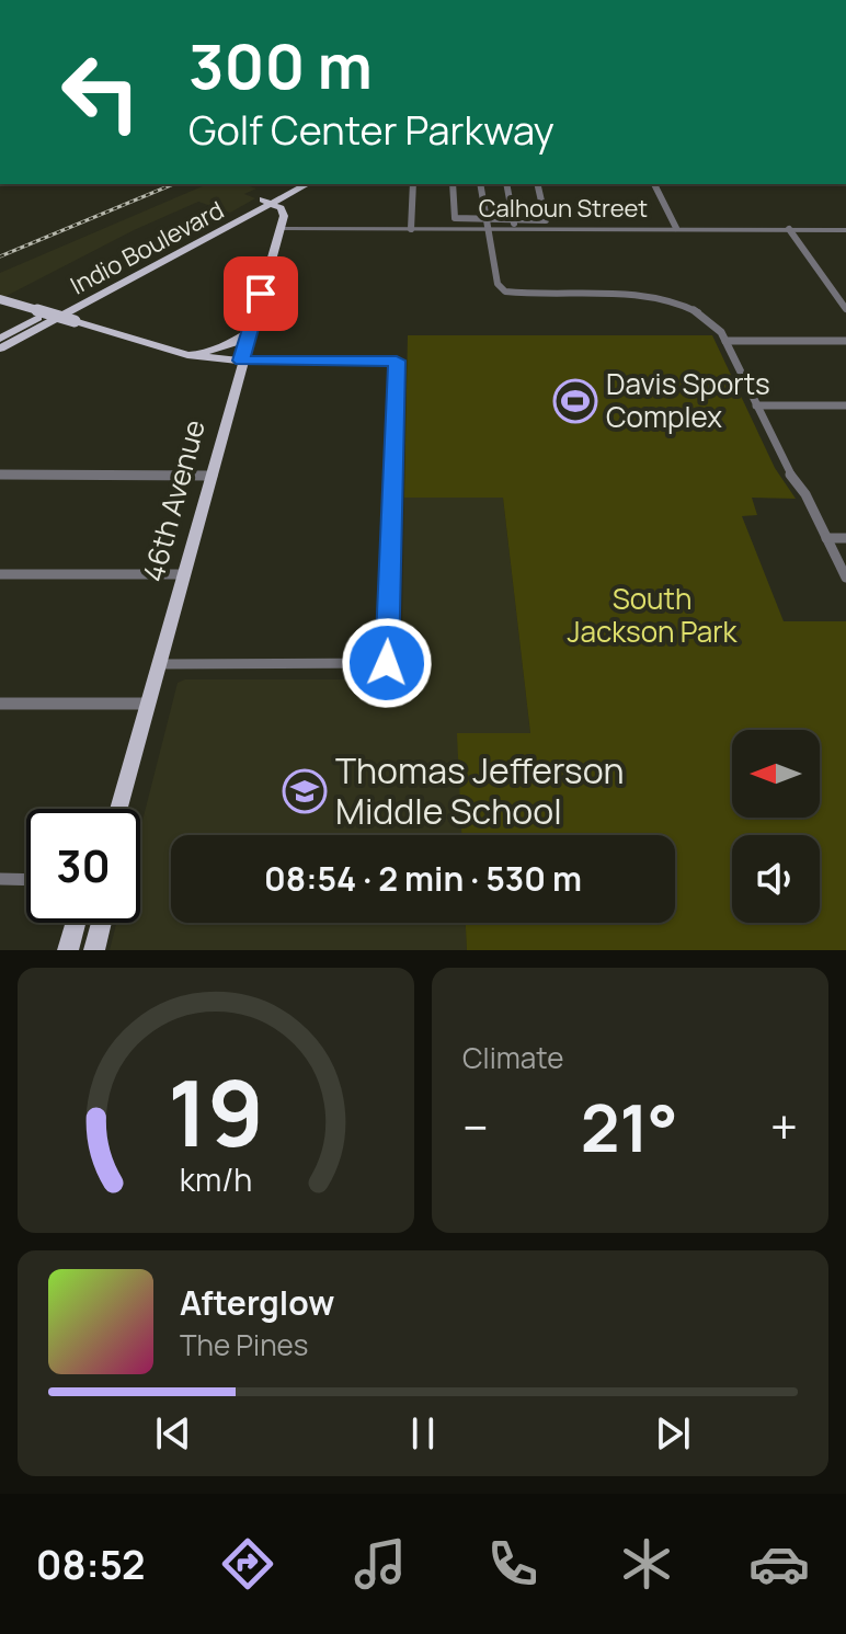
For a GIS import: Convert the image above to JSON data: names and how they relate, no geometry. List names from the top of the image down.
{
  "streets": {
    "main road": ["Indio Boulevard", "46th Avenue"],
    "street": ["Calhoun Street"]
  },
  "crossings": [
    ["Calhoun Street", "46th Avenue"]
  ],
  "parks": ["South Jackson Park"],
  "places": {
    "sports": ["Davis Sports Complex"],
    "school or university": ["Thomas Jefferson Middle School"]
  },
  "north": "left",
  "page": {
    "turn": ["300 m", "Golf Center Parkway"],
    "limit": "30",
    "trip": "08:54 · 2 min · 530 m",
    "tile": "Climate",
    "heat": ["−", "21°", "+"],
    "song": ["Afterglow", "The Pines"],
    "tabs": "08:52",
    "gauge": ["19", "km/h"]
  }
}
